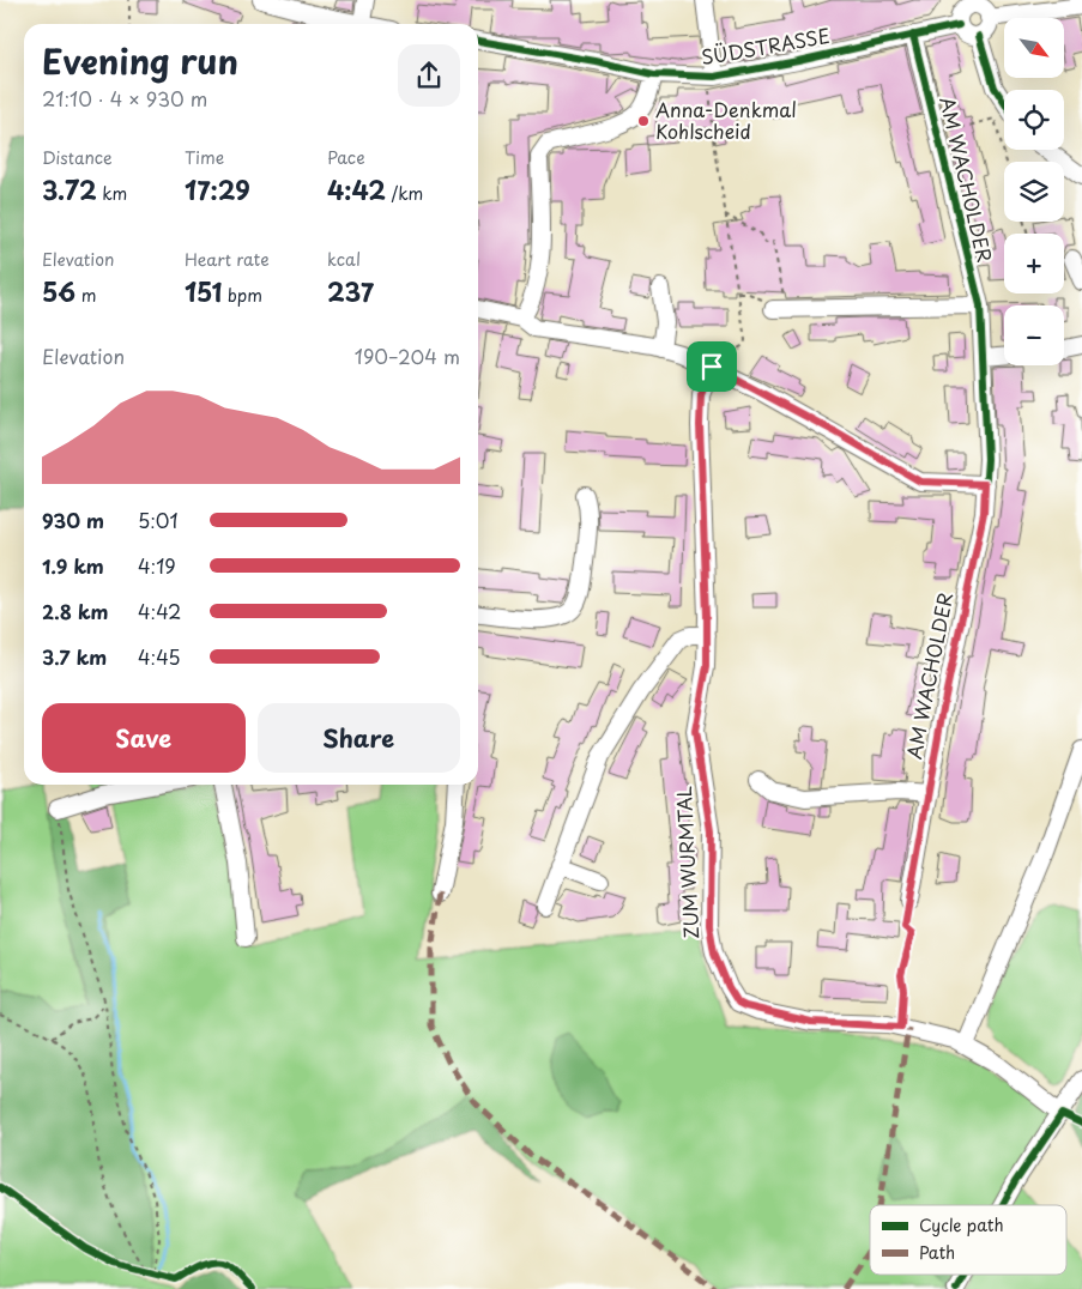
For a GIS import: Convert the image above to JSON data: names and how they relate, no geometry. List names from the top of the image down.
{
  "streets": {
    "street": ["SÜDSTRASSE", "AM WACHOLDER", "ZUM WURMTAL"]
  },
  "crossings": [
    ["SÜDSTRASSE", "AM WACHOLDER"]
  ],
  "places": ["Anna-Denkmal Kohlscheid"],
  "legend": ["Cycle path", "Path"],
  "north": "bottom right",
  "page": {
    "map_buttons": ["+", "−"],
    "heading": ["Evening run", "21:10 · 4 × 930 m"],
    "stats": [
      ["Distance", "3.72 km"],
      ["Time", "17:29"],
      ["Pace", "4:42 /km"],
      ["Elevation", "56 m"],
      ["Heart rate", "151 bpm"],
      ["kcal", "237"]
    ],
    "chart": ["Elevation", "190–204 m"],
    "list": [
      {
        "name": "930 m",
        "note": "5:01"
      },
      {
        "name": "1.9 km",
        "note": "4:19"
      },
      {
        "name": "2.8 km",
        "note": "4:42"
      },
      {
        "name": "3.7 km",
        "note": "4:45"
      }
    ],
    "buttons": ["Save", "Share"]
  }
}
